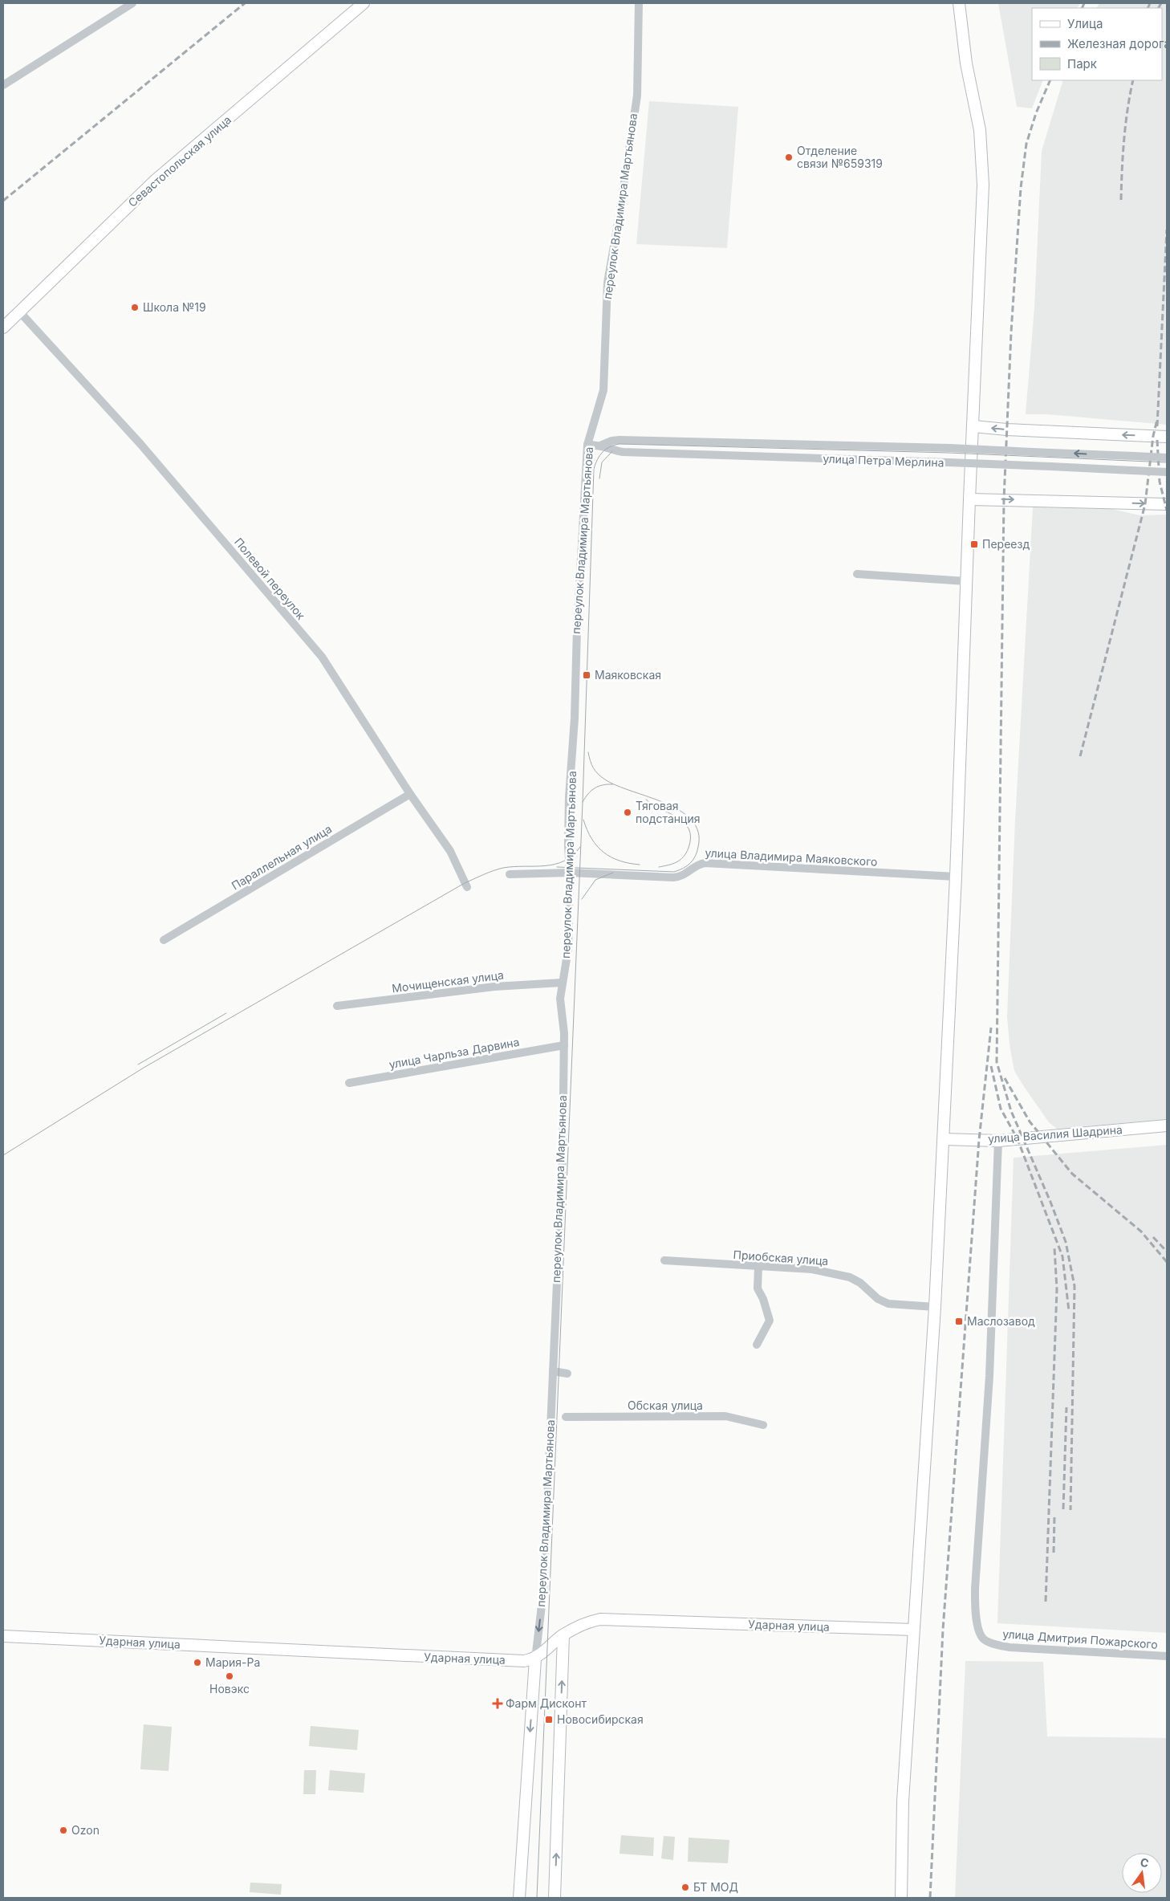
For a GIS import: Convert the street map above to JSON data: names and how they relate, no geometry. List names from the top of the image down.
{
  "streets": {
    "main road": [
      "Севастопольская улица",
      "переулок Владимира Мартьянова",
      "улица Василия Шадрина",
      "Ударная улица"
    ],
    "street": [
      "улица Петра Мерлина",
      "Полевой переулок",
      "Параллельная улица",
      "улица Владимира Маяковского",
      "Мочищенская улица",
      "улица Чарльза Дарвина",
      "Приобская улица",
      "Обская улица",
      "улица Дмитрия Пожарского"
    ]
  },
  "crossings": [
    ["Севастопольская улица", "Полевой переулок"],
    ["переулок Владимира Мартьянова", "улица Петра Мерлина"],
    ["переулок Владимира Мартьянова", "улица Владимира Маяковского"],
    ["переулок Владимира Мартьянова", "Мочищенская улица"],
    ["переулок Владимира Мартьянова", "улица Чарльза Дарвина"],
    ["переулок Владимира Мартьянова", "Ударная улица"],
    ["Полевой переулок", "Параллельная улица"],
    ["улица Василия Шадрина", "улица Дмитрия Пожарского"]
  ],
  "places": {
    "other": [
      "Отделение связи №659319",
      "Школа №19",
      "Тяговая подстанция",
      "Мария-Ра",
      "Новэкс",
      "Ozon",
      "БТ МОД"
    ],
    "transit": [
      "Переезд",
      "Маяковская",
      "Маслозавод",
      "Новосибирская"
    ],
    "health": ["Фарм Дисконт"]
  },
  "legend": ["Улица", "Железная дорога", "Парк"],
  "north": "top"
}
